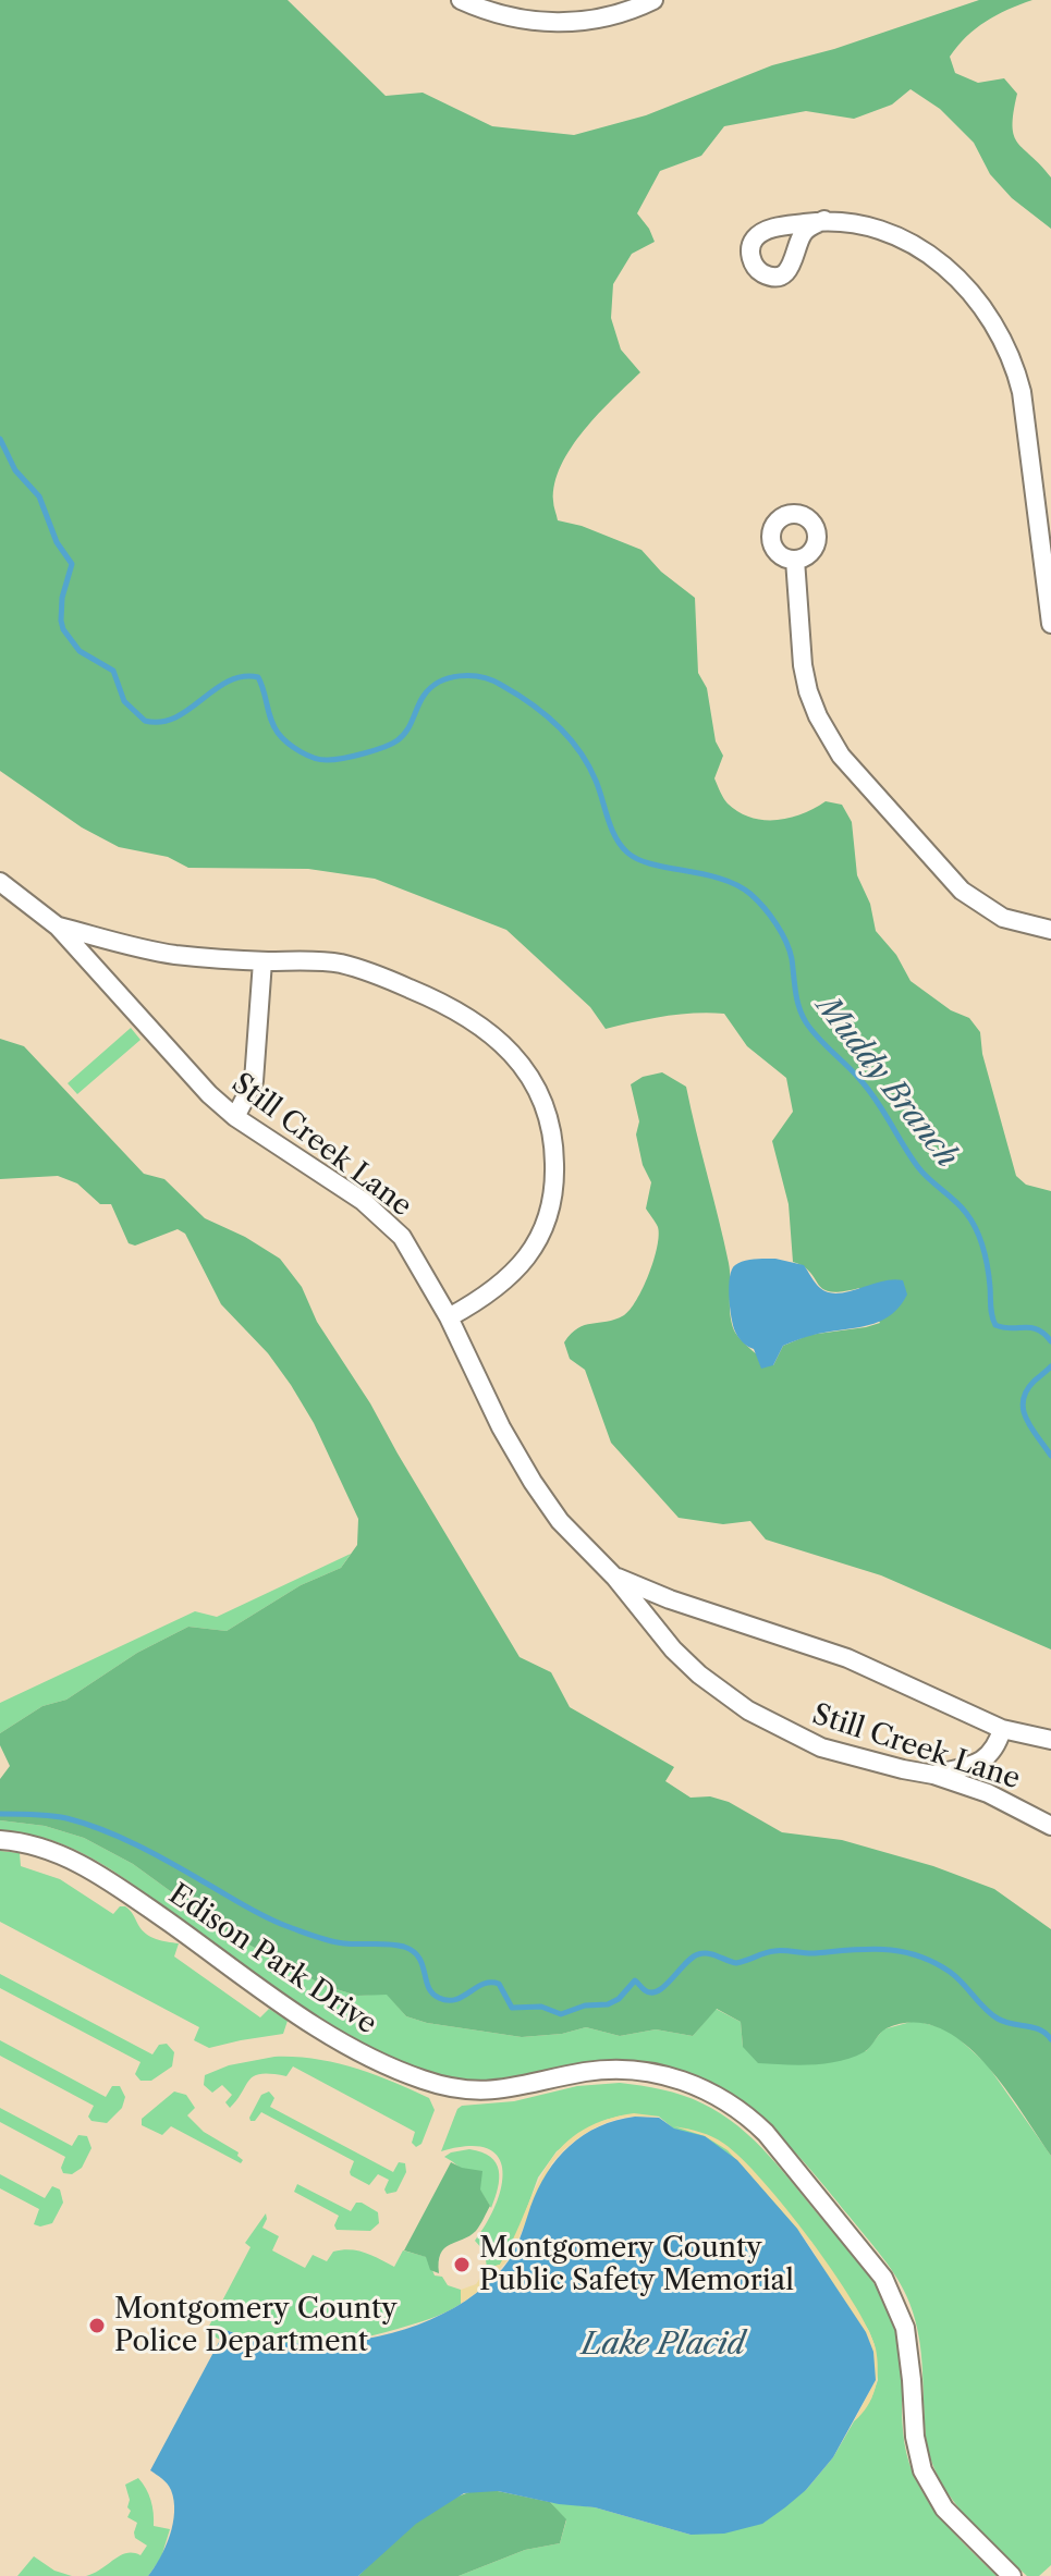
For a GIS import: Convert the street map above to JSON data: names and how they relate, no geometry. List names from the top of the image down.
{
  "streets": {
    "street": ["Still Creek Lane", "Edison Park Drive"]
  },
  "water": ["Muddy Branch", "Lake Placid"],
  "places": ["Montgomery County Public Safety Memorial", "Montgomery County Police Department"]
}
